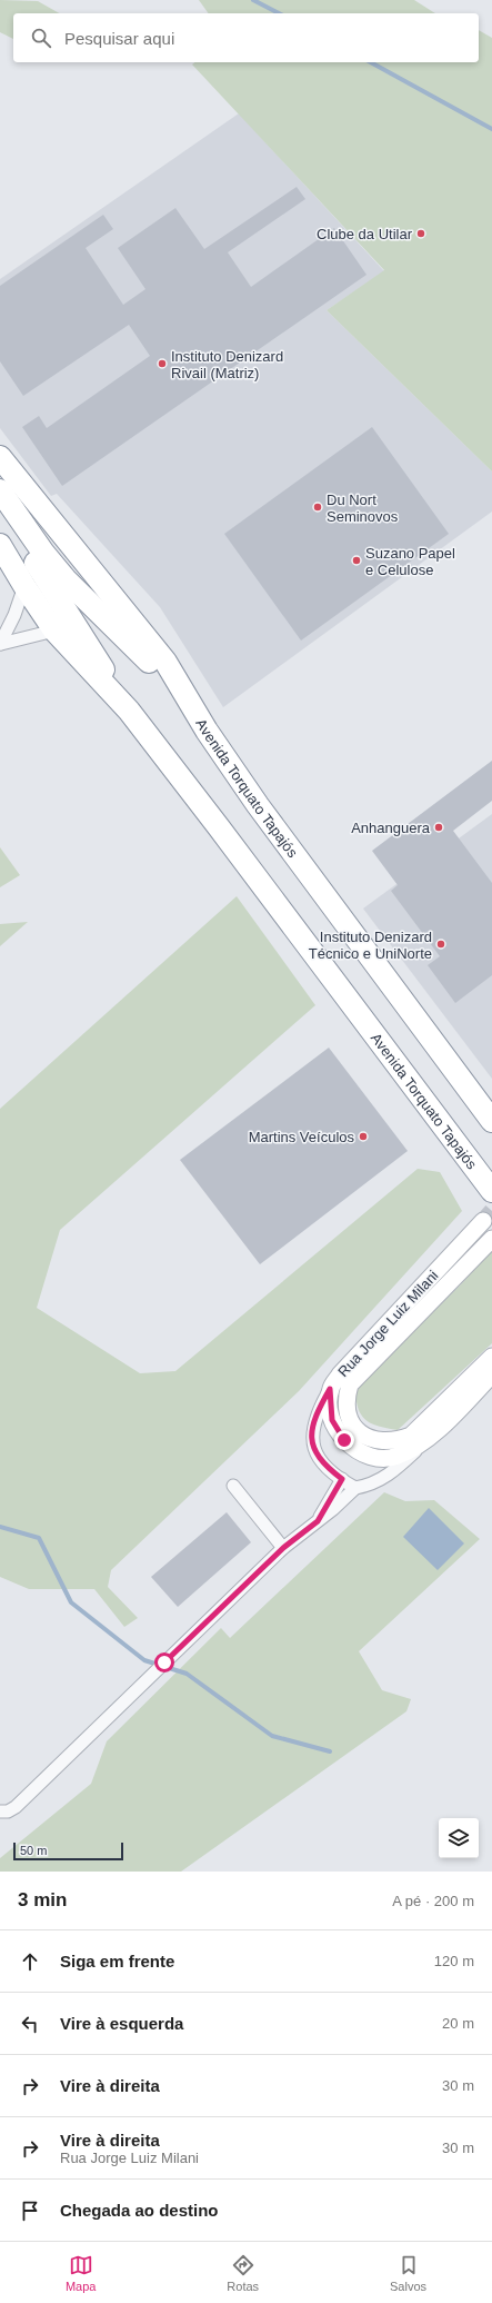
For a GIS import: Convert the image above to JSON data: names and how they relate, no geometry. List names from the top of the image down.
{
  "streets": {
    "highway": ["Avenida Torquato Tapajós"],
    "street": ["Rua Jorge Luiz Milani"]
  },
  "places": [
    "Clube da Utilar",
    "Instituto Denizard Rivail (Matriz)",
    "Du Nort Seminovos",
    "Suzano Papel e Celulose",
    "Anhanguera",
    "Instituto Denizard Técnico e UniNorte",
    "Martins Veículos"
  ],
  "scale_bar": "50 m",
  "page": {
    "search": "Pesquisar aqui",
    "scale": "50 m",
    "heading": ["3 min", "A pé · 200 m"],
    "list": [
      ["Siga em frente", "120 m"],
      ["Vire à esquerda", "20 m"],
      ["Vire à direita", "30 m"],
      ["Vire à direita", "Rua Jorge Luiz Milani", "30 m"],
      "Chegada ao destino"
    ],
    "nav": ["Mapa", "Rotas", "Salvos"]
  }
}
